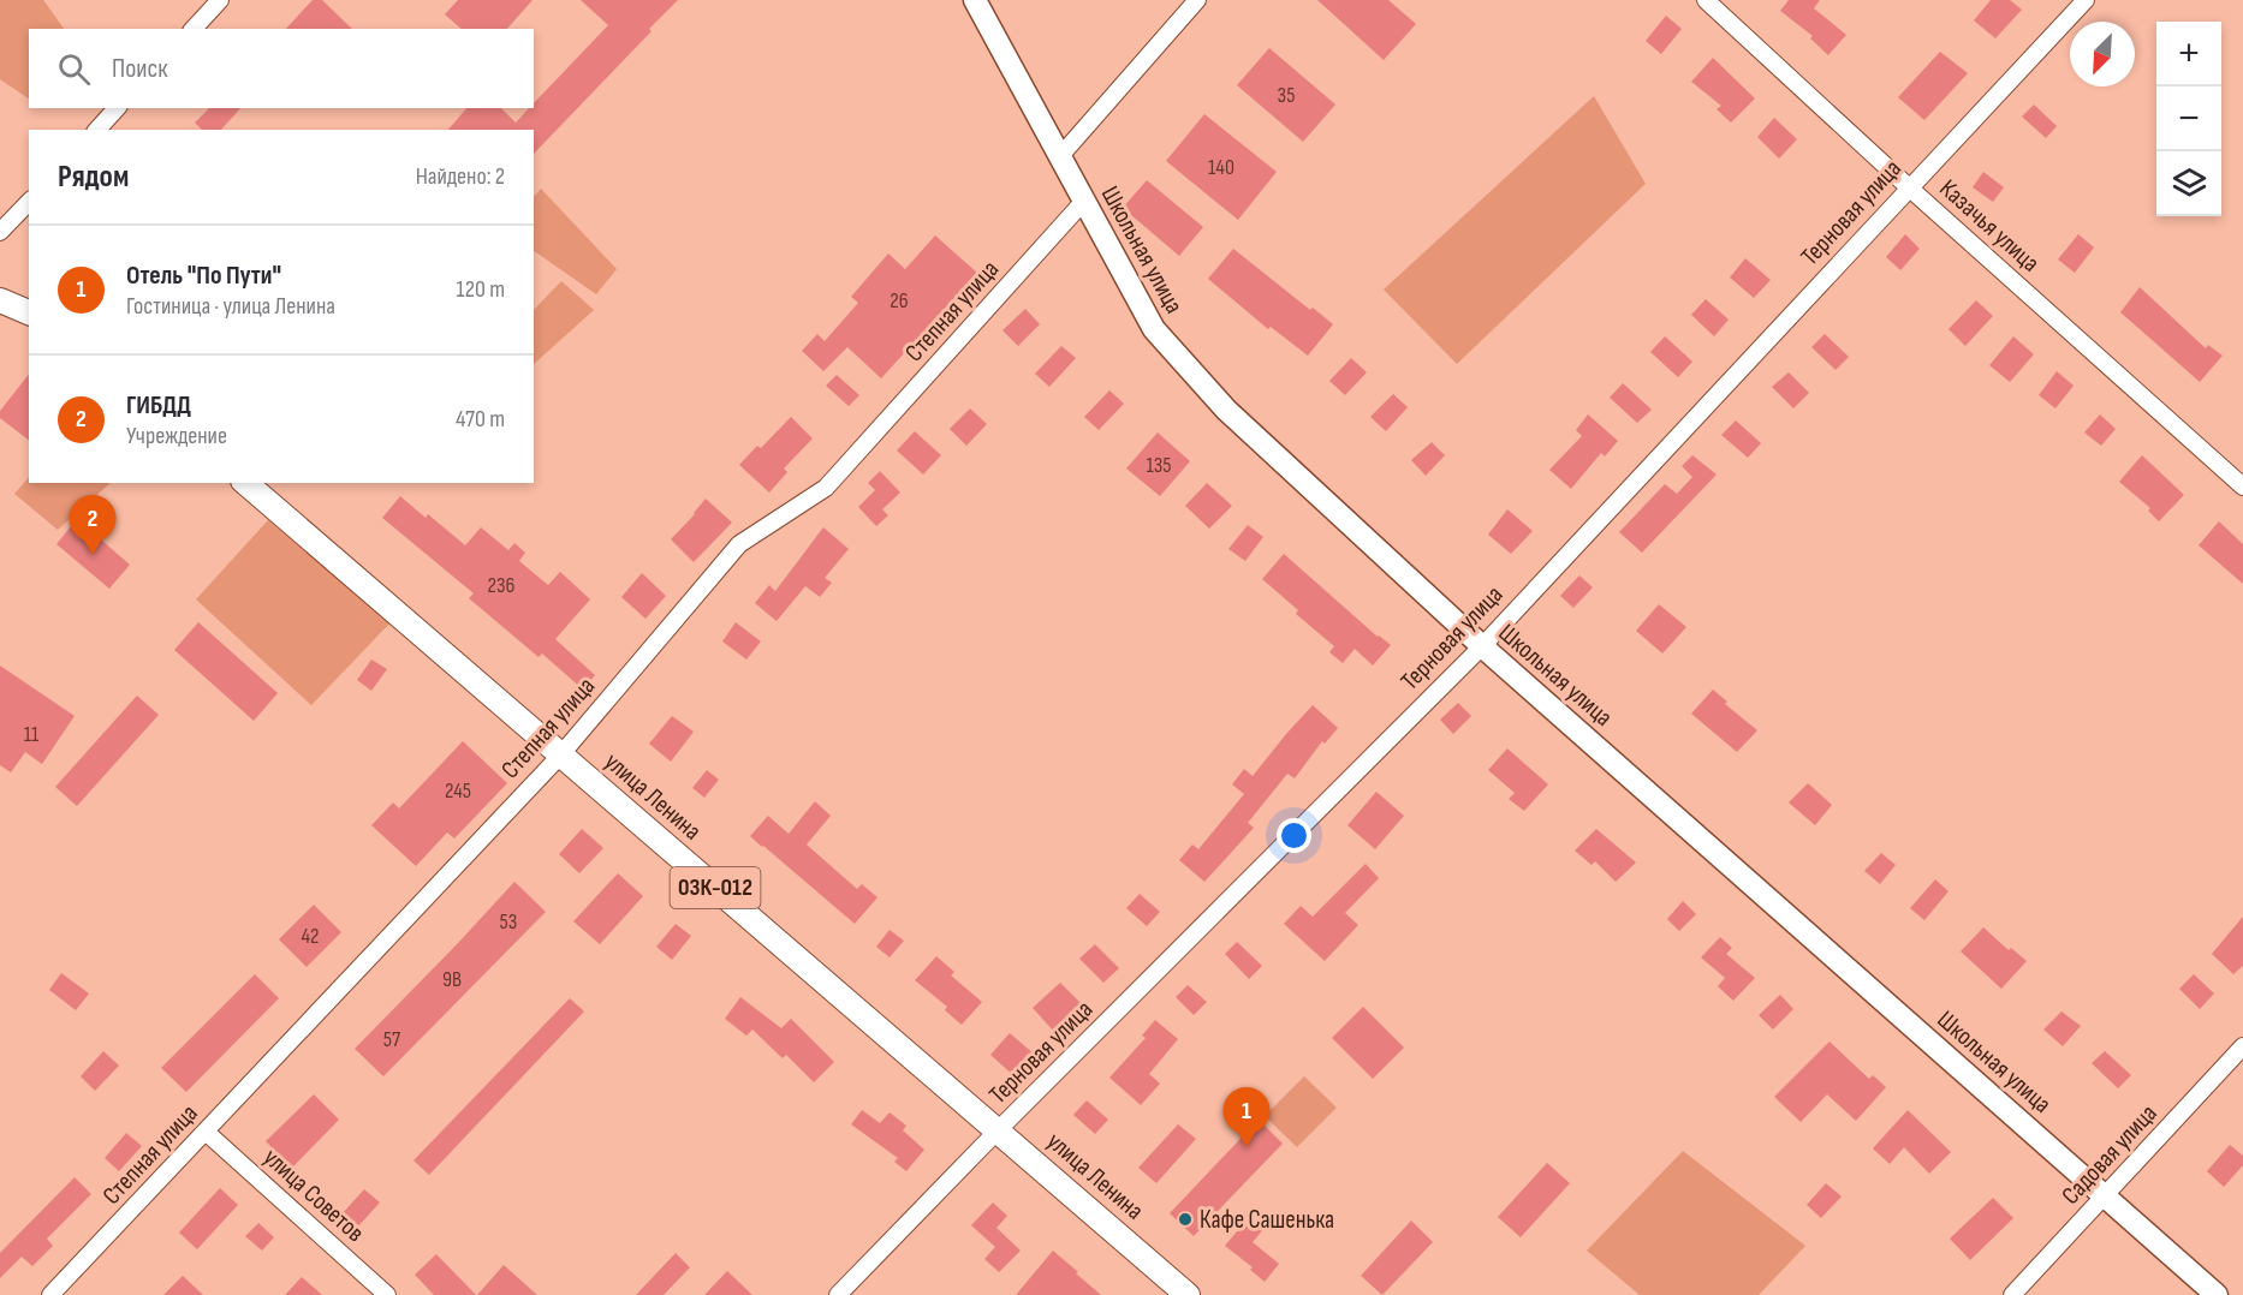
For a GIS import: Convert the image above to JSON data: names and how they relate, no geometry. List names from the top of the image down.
{
  "streets": {
    "main road": ["улица Ленина", "03К-012"],
    "street": [
      "Терновая улица",
      "Казачья улица",
      "Школьная улица",
      "Степная улица",
      "Садовая улица",
      "улица Советов"
    ]
  },
  "crossings": [
    ["Терновая улица", "Казачья улица"],
    ["Терновая улица", "Школьная улица"],
    ["Терновая улица", "улица Ленина"],
    ["Школьная улица", "Степная улица"],
    ["Школьная улица", "Садовая улица"],
    ["Степная улица", "улица Ленина"],
    ["Степная улица", "улица Советов"]
  ],
  "places": ["Кафе Сашенька"],
  "house_numbers": [
    "35",
    "140",
    "26",
    "135",
    "236",
    "11",
    "245",
    "53",
    "42",
    "9В",
    "57"
  ],
  "north": "bottom left",
  "page": {
    "map_buttons": ["+", "−"],
    "search": "Поиск",
    "heading": ["Рядом", "Найдено: 2"],
    "list": [
      {
        "mark": "1",
        "name": "Отель \"По Пути\"",
        "note": "Гостиница · улица Ленина",
        "value": "120 m"
      },
      {
        "mark": "2",
        "name": "ГИБДД",
        "note": "Учреждение",
        "value": "470 m"
      }
    ],
    "pins": ["2", "1"]
  }
}
